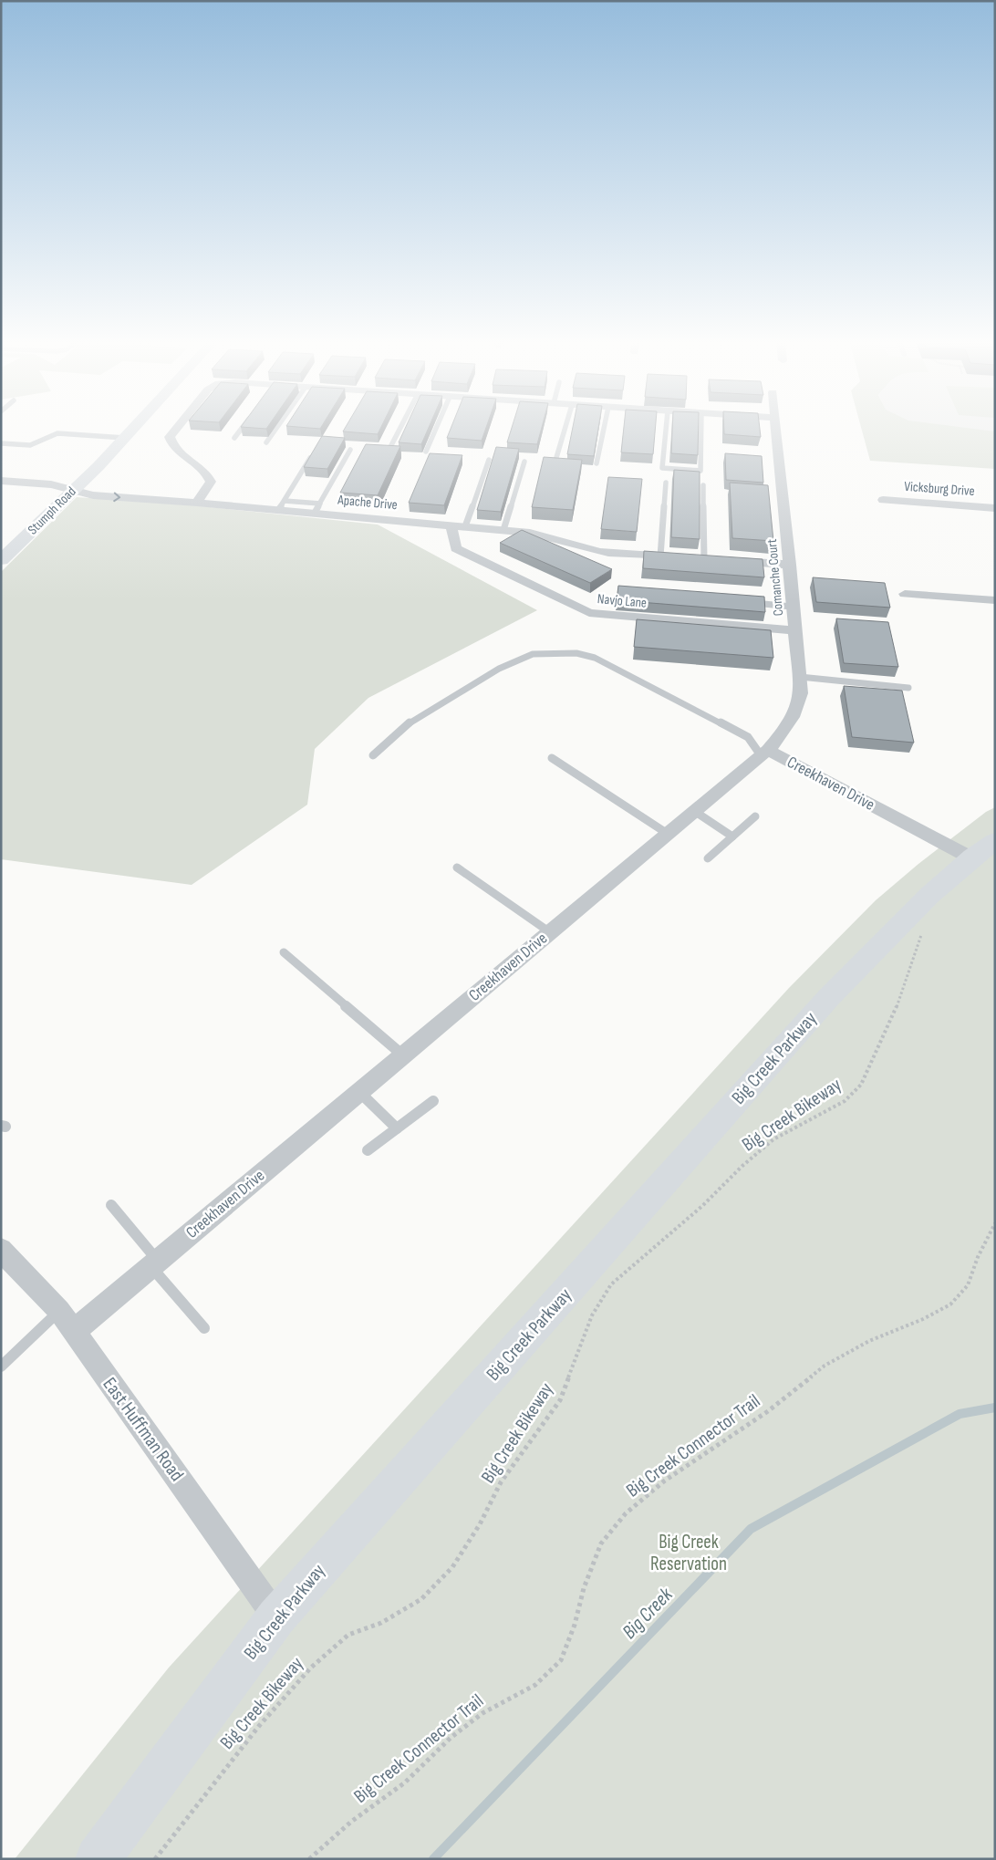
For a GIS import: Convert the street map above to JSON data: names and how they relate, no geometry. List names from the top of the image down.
{
  "streets": {
    "street": [
      "Vicksburg Drive",
      "Apache Drive",
      "Stumph Road",
      "Comanche Court",
      "Navjo Lane",
      "Creekhaven Drive",
      "Big Creek Parkway",
      "East Huffman Road"
    ],
    "path": ["Big Creek Bikeway", "Big Creek Connector Trail"]
  },
  "crossings": [
    ["Apache Drive", "Stumph Road"],
    ["Apache Drive", "Navjo Lane"],
    ["Comanche Court", "Navjo Lane"],
    ["Comanche Court", "Creekhaven Drive"],
    ["Creekhaven Drive", "Big Creek Parkway"],
    ["Creekhaven Drive", "East Huffman Road"],
    ["Big Creek Parkway", "East Huffman Road"]
  ],
  "water": ["Big Creek"],
  "parks": ["Big Creek Reservation"]
}
